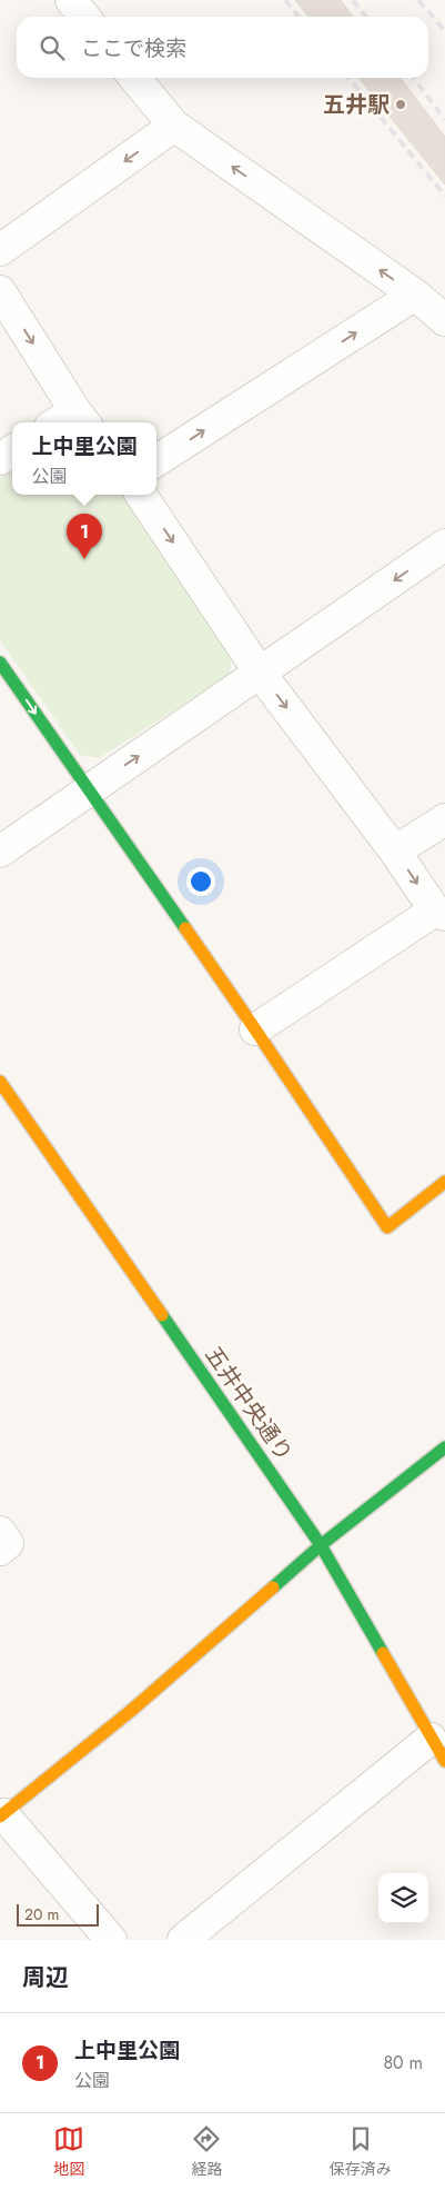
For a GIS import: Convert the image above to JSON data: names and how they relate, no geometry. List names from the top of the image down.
{
  "streets": {
    "street": ["五井中央通り"]
  },
  "places": ["五井駅"],
  "scale_bar": "20 m",
  "page": {
    "search": "ここで検索",
    "popup": ["上中里公園", "公園"],
    "pins": "1",
    "scale": "20 m",
    "heading": "周辺",
    "list": [
      {
        "mark": "1",
        "name": "上中里公園",
        "note": "公園",
        "value": "80 m"
      }
    ],
    "nav": ["地図", "経路", "保存済み"]
  }
}
